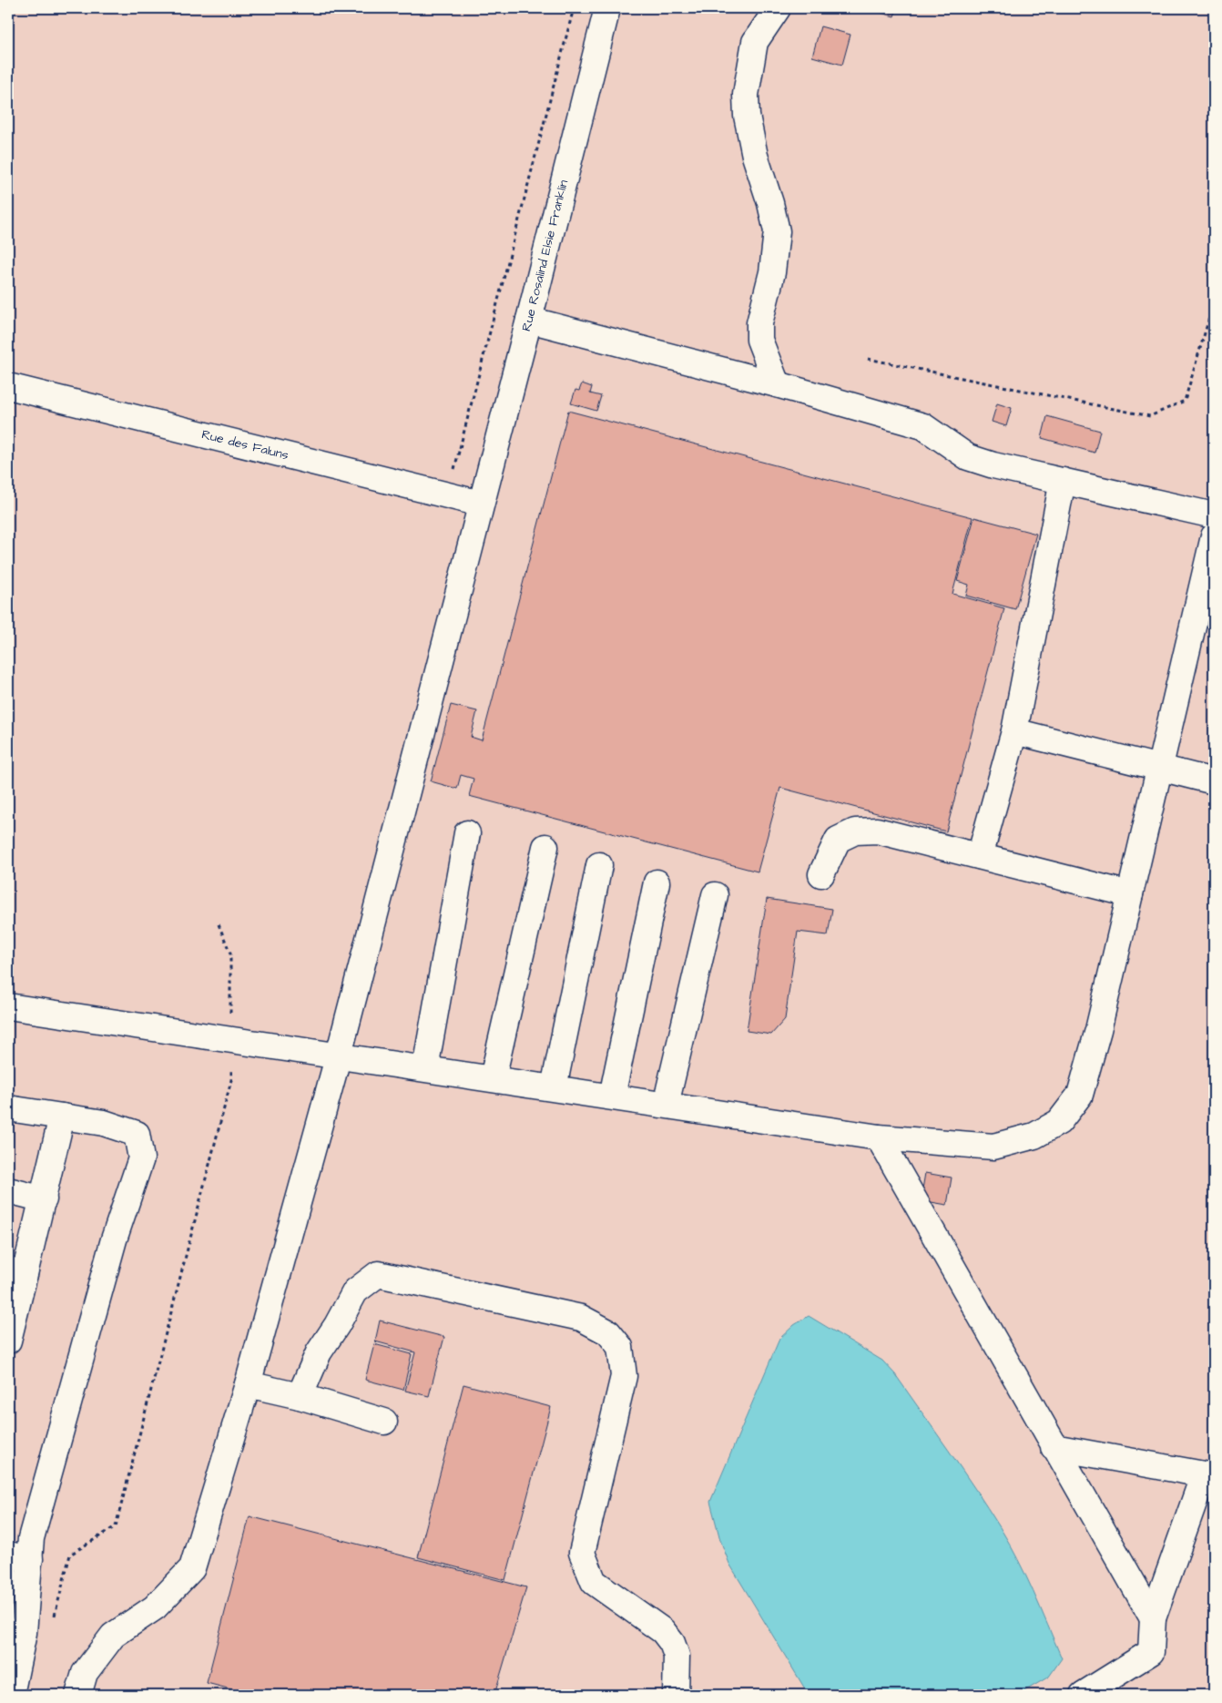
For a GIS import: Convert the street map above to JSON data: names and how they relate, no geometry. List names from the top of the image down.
{
  "streets": {
    "street": ["Rue Rosalind Elsie Franklin", "Rue des Faluns"]
  },
  "crossings": [
    ["Rue Rosalind Elsie Franklin", "Rue des Faluns"]
  ]
}
